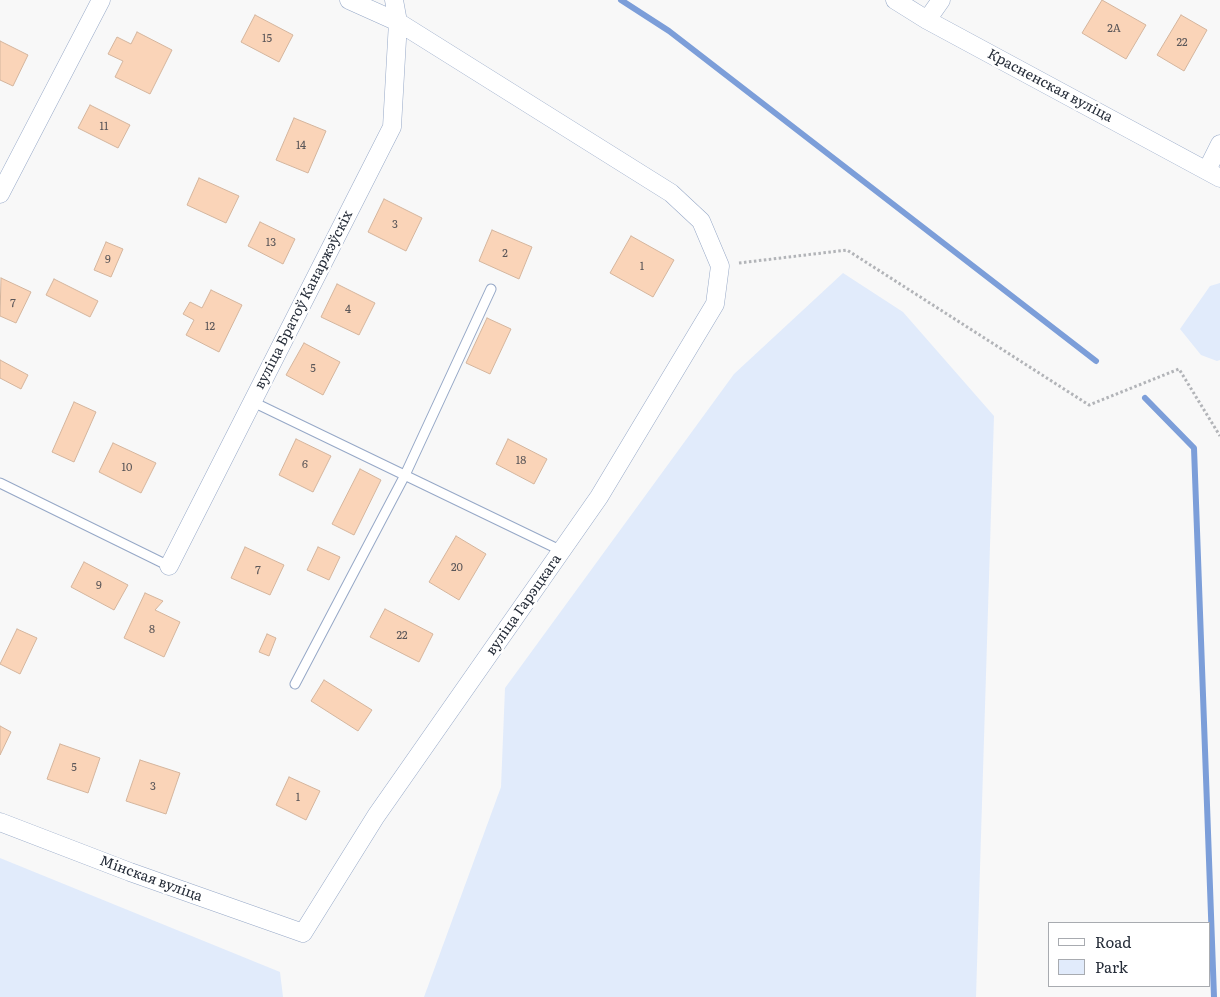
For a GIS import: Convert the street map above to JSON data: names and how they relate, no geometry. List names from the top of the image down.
{
  "streets": {
    "street": [
      "Красненская вуліца",
      "вуліца Братоў Канаржэўскіх",
      "вуліца Гарэцкага",
      "Мінская вуліца"
    ]
  },
  "crossings": [
    ["вуліца Гарэцкага", "Мінская вуліца"]
  ],
  "house_numbers": [
    "2А",
    "15",
    "22",
    "11",
    "14",
    "3",
    "13",
    "2",
    "9",
    "1",
    "7",
    "4",
    "12",
    "5",
    "18",
    "6",
    "10",
    "20",
    "7",
    "9",
    "8",
    "22",
    "5",
    "3",
    "1"
  ],
  "legend": ["Road", "Park"]
}
